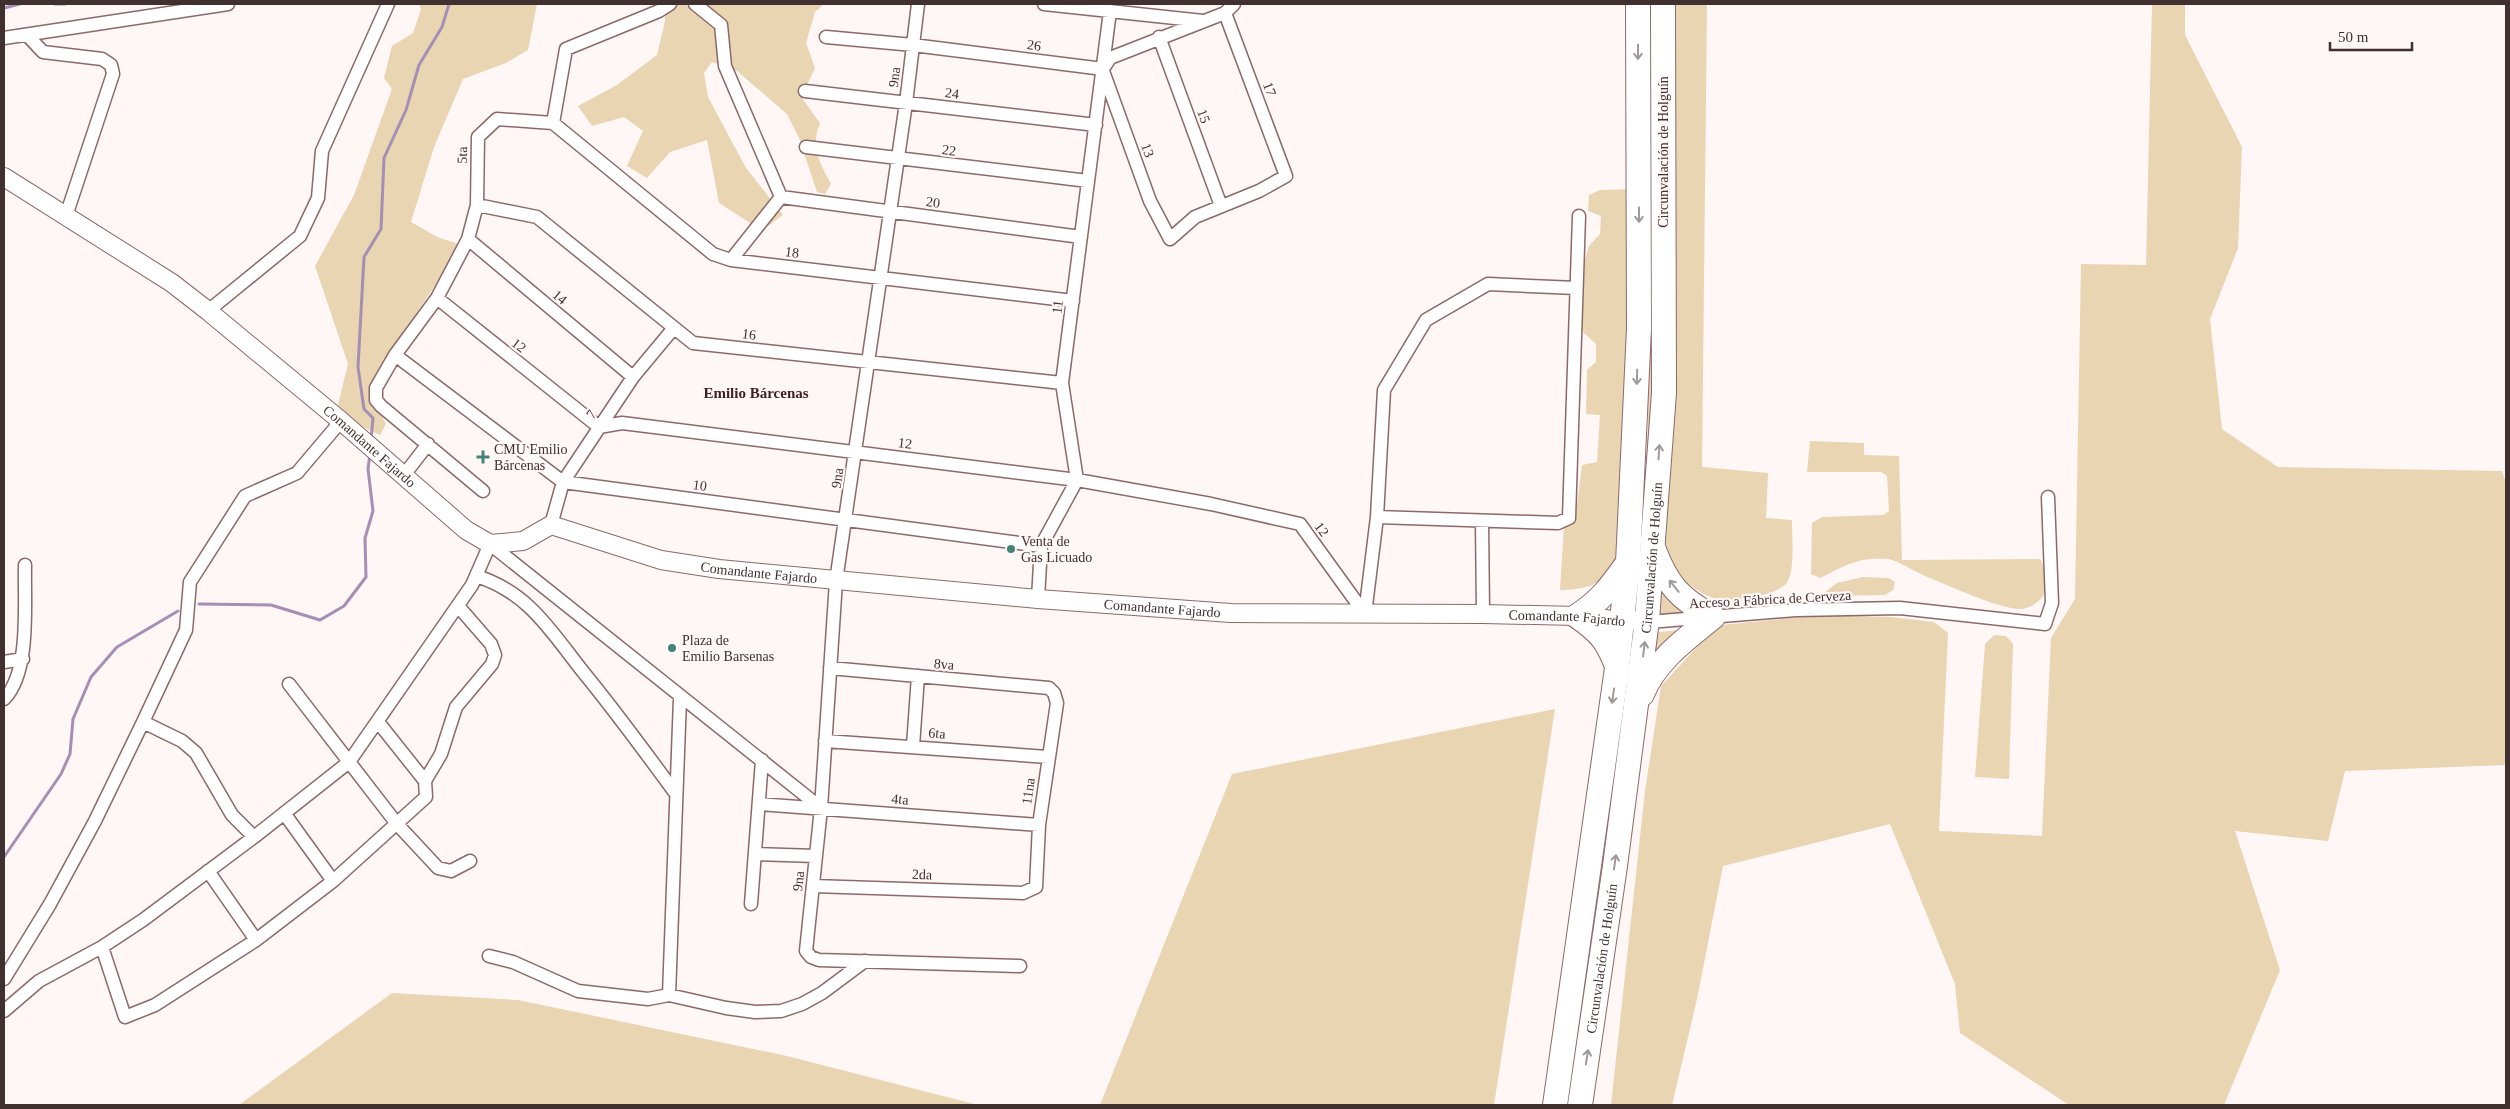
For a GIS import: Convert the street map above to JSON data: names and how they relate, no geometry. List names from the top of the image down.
{
  "streets": {
    "highway": ["Circunvalación de Holguín"],
    "street": [
      "26",
      "9na",
      "17",
      "24",
      "15",
      "22",
      "13",
      "5ta",
      "20",
      "18",
      "14",
      "11",
      "16",
      "12",
      "7",
      "Comandante Fajardo",
      "10",
      "Acceso a Fábrica de Cerveza",
      "8va",
      "6ta",
      "11na",
      "4ta",
      "2da"
    ]
  },
  "crossings": [
    ["26", "9na"],
    ["26", "13"],
    ["26", "11"],
    ["9na", "24"],
    ["9na", "22"],
    ["9na", "20"],
    ["9na", "18"],
    ["9na", "16"],
    ["9na", "12"],
    ["9na", "Comandante Fajardo"],
    ["9na", "10"],
    ["9na", "8va"],
    ["9na", "6ta"],
    ["9na", "4ta"],
    ["9na", "2da"],
    ["17", "15"],
    ["17", "13"],
    ["24", "11"],
    ["15", "13"],
    ["22", "11"],
    ["13", "11"],
    ["Circunvalación de Holguín", "Comandante Fajardo"],
    ["Circunvalación de Holguín", "Acceso a Fábrica de Cerveza"],
    ["5ta", "18"],
    ["5ta", "14"],
    ["5ta", "16"],
    ["5ta", "12"],
    ["5ta", "10"],
    ["20", "11"],
    ["18", "11"],
    ["14", "7"],
    ["11", "16"],
    ["11", "12"],
    ["16", "7"],
    ["12", "7"],
    ["12", "Comandante Fajardo"],
    ["7", "Comandante Fajardo"],
    ["7", "10"],
    ["Comandante Fajardo", "Acceso a Fábrica de Cerveza"],
    ["8va", "11na"],
    ["6ta", "11na"],
    ["11na", "4ta"],
    ["11na", "2da"]
  ],
  "districts": ["Emilio Bárcenas"],
  "places": {
    "health": ["CMU Emilio Bárcenas"],
    "other": ["Venta de Gas Licuado", "Plaza de Emilio Barsenas"]
  },
  "scale_bar": "50 m"
}
